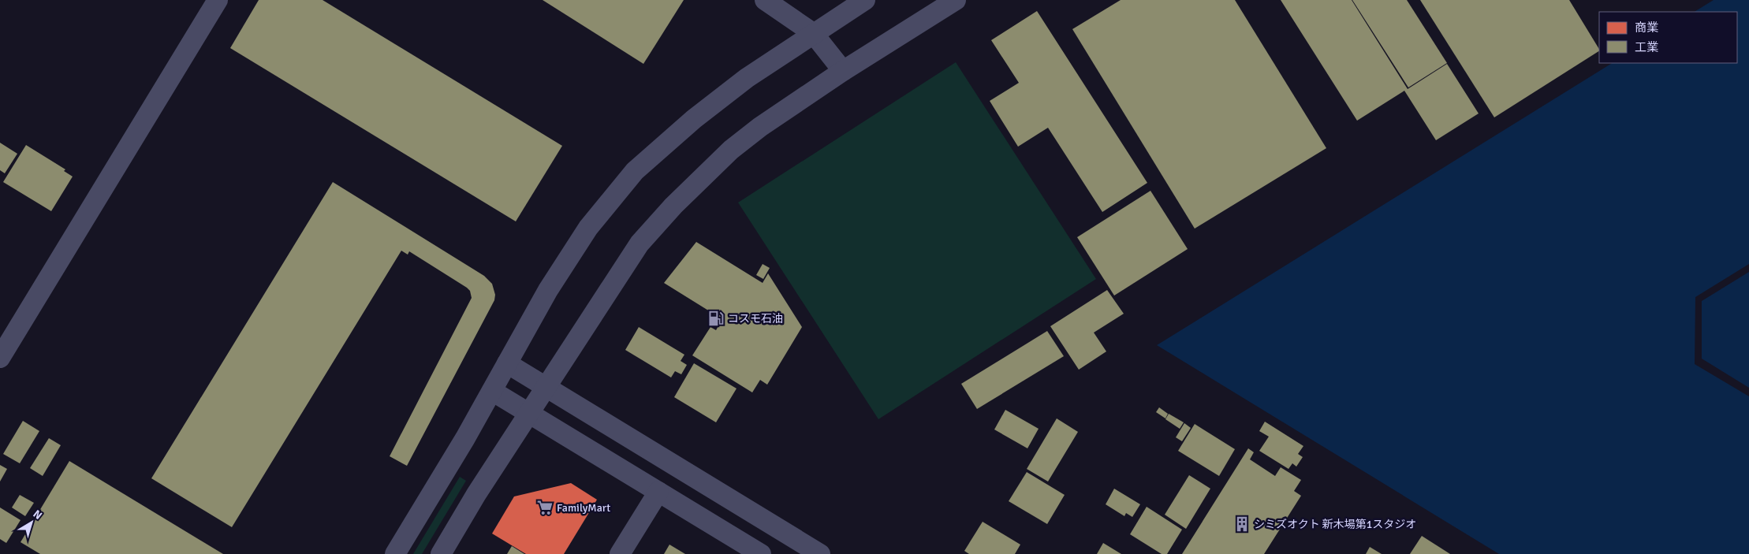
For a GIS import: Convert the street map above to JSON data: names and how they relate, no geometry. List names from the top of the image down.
{
  "places": {
    "fuel station": ["コスモ石油"],
    "supermarket": ["FamilyMart"],
    "building": ["シミズオクト 新木場第1スタジオ"]
  },
  "legend": ["商業", "工業"],
  "north": "top right"
}
